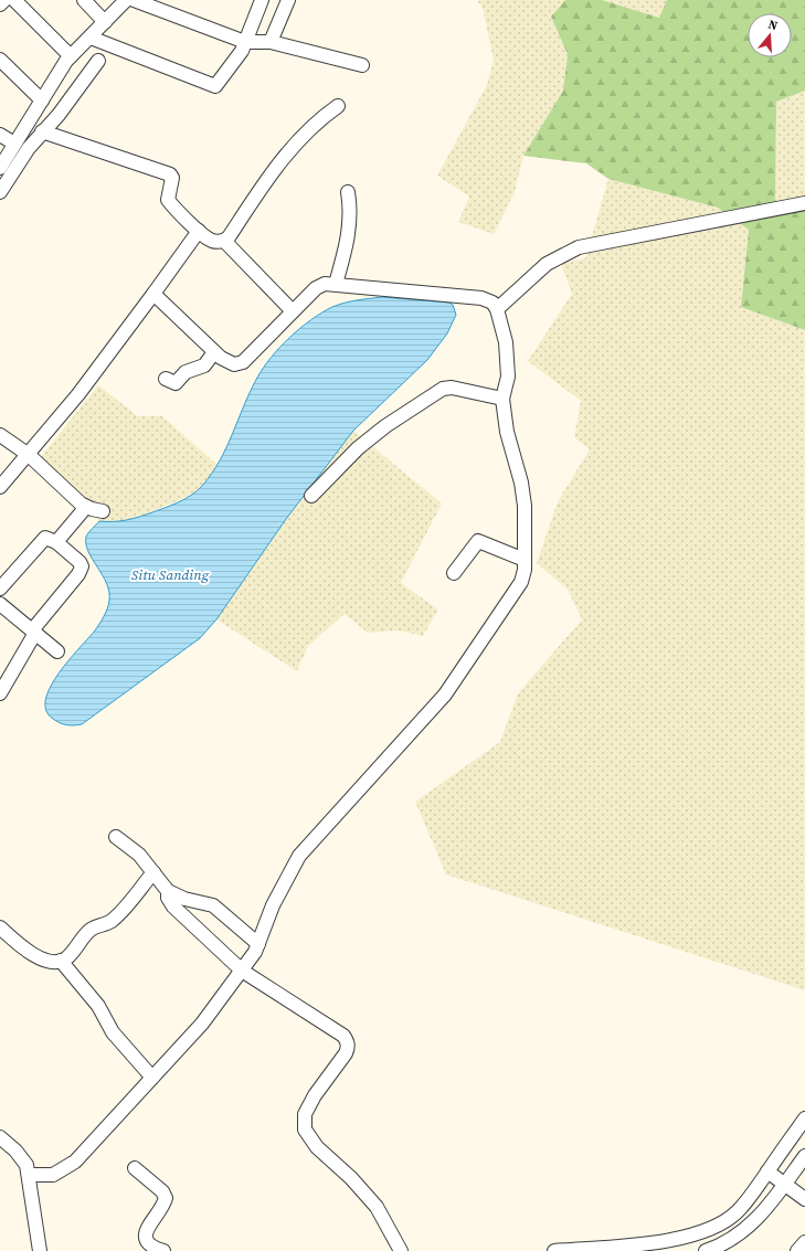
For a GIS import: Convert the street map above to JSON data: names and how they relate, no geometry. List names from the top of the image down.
{
  "water": ["Situ Sanding"],
  "north": "top"
}
